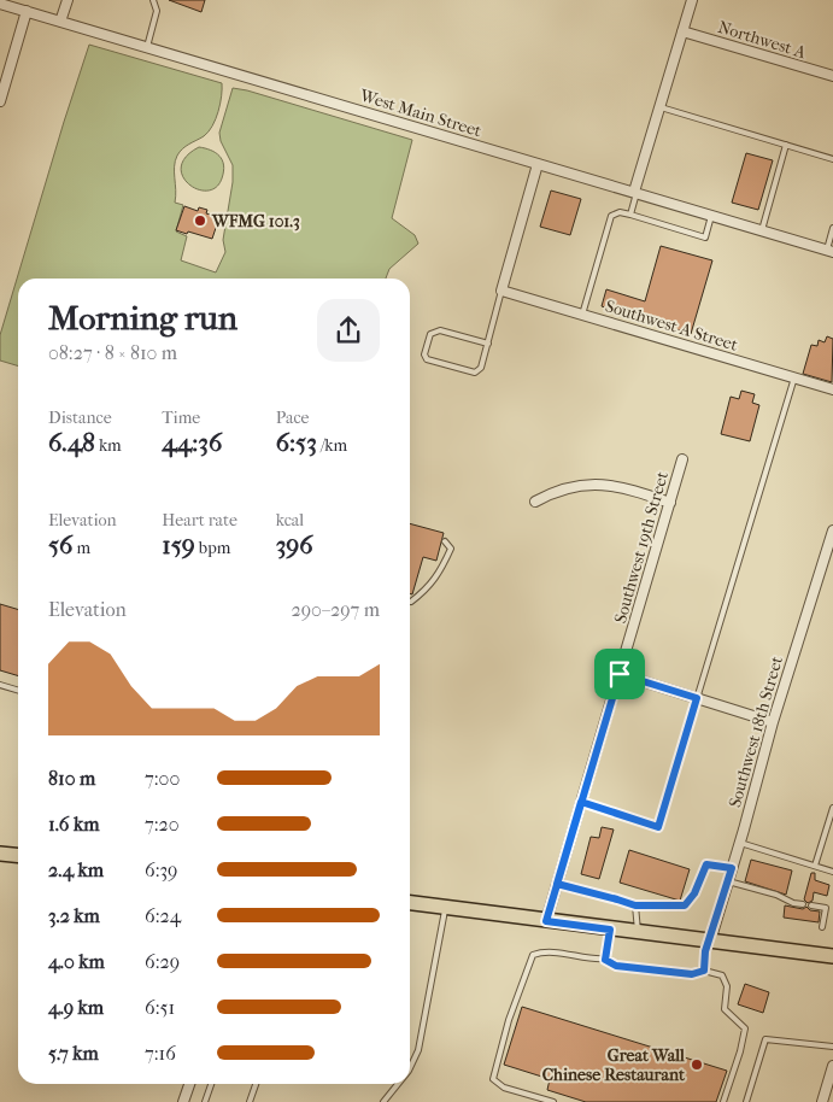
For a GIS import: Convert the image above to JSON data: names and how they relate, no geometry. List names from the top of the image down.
{
  "streets": {
    "street": [
      "Northwest A",
      "West Main Street",
      "Southwest A Street",
      "Southwest 19th Street",
      "Southwest 18th Street"
    ]
  },
  "places": ["WFMG 101.3", "Great Wall Chinese Restaurant"],
  "page": {
    "heading": ["Morning run", "08:27 · 8 × 810 m"],
    "stats": [
      ["Distance", "6.48 km"],
      ["Time", "44:36"],
      ["Pace", "6:53 /km"],
      ["Elevation", "56 m"],
      ["Heart rate", "159 bpm"],
      ["kcal", "396"]
    ],
    "chart": ["Elevation", "290–297 m"],
    "list": [
      {
        "name": "810 m",
        "note": "7:00"
      },
      {
        "name": "1.6 km",
        "note": "7:20"
      },
      {
        "name": "2.4 km",
        "note": "6:39"
      },
      {
        "name": "3.2 km",
        "note": "6:24"
      },
      {
        "name": "4.0 km",
        "note": "6:29"
      },
      {
        "name": "4.9 km",
        "note": "6:51"
      },
      {
        "name": "5.7 km",
        "note": "7:16"
      }
    ]
  }
}
